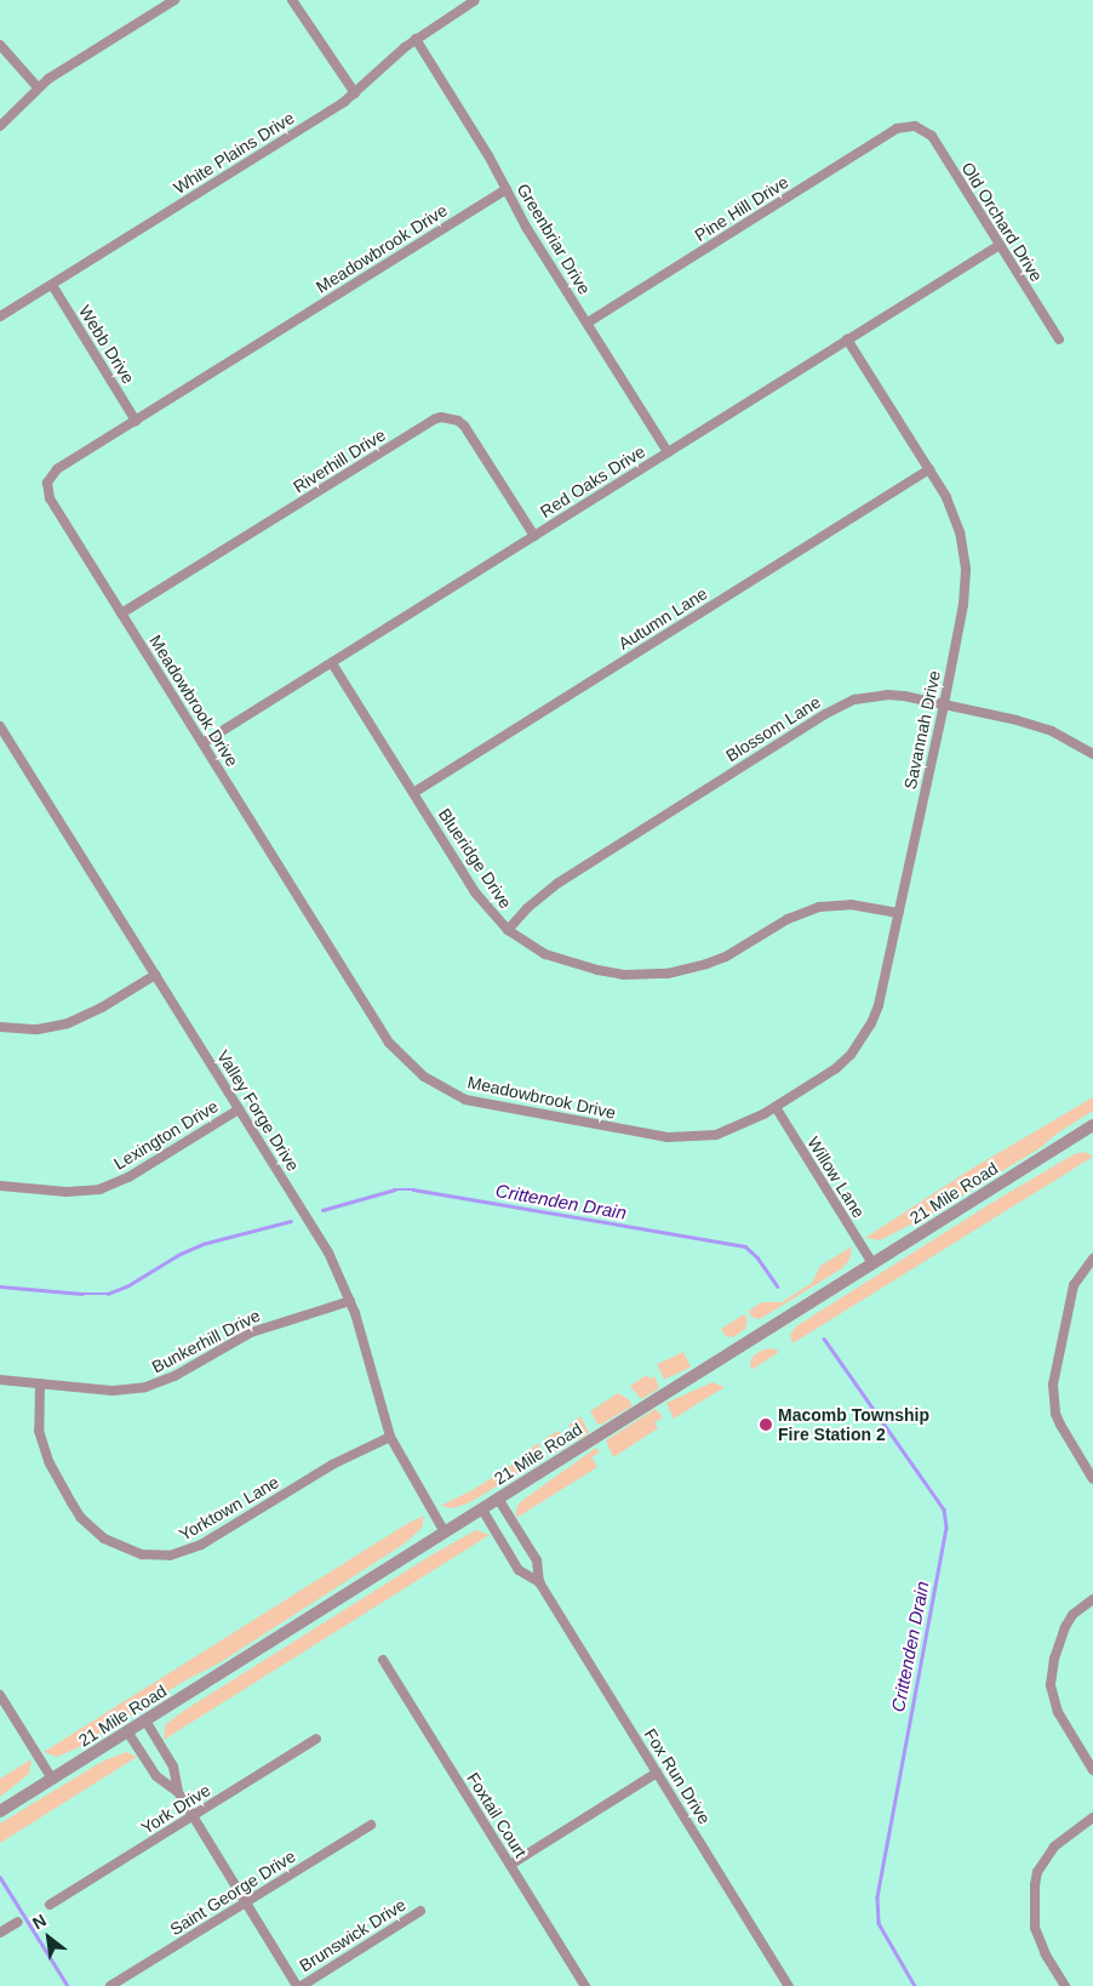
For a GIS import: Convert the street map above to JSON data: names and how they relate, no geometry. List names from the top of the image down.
{
  "streets": {
    "street": [
      "White Plains Drive",
      "Pine Hill Drive",
      "Old Orchard Drive",
      "Greenbriar Drive",
      "Meadowbrook Drive",
      "Webb Drive",
      "Riverhill Drive",
      "Red Oaks Drive",
      "Autumn Lane",
      "Blossom Lane",
      "Savannah Drive",
      "Blueridge Drive",
      "Valley Forge Drive",
      "Lexington Drive",
      "Willow Lane",
      "21 Mile Road",
      "Bunkerhill Drive",
      "Yorktown Lane",
      "Fox Run Drive",
      "York Drive",
      "Foxtail Court",
      "Saint George Drive",
      "Brunswick Drive"
    ]
  },
  "crossings": [
    ["White Plains Drive", "Greenbriar Drive"],
    ["White Plains Drive", "Webb Drive"],
    ["Pine Hill Drive", "Old Orchard Drive"],
    ["Pine Hill Drive", "Greenbriar Drive"],
    ["Old Orchard Drive", "Red Oaks Drive"],
    ["Greenbriar Drive", "Meadowbrook Drive"],
    ["Greenbriar Drive", "Red Oaks Drive"],
    ["Meadowbrook Drive", "Webb Drive"],
    ["Meadowbrook Drive", "Riverhill Drive"],
    ["Meadowbrook Drive", "Red Oaks Drive"],
    ["Meadowbrook Drive", "Savannah Drive"],
    ["Meadowbrook Drive", "Willow Lane"],
    ["Riverhill Drive", "Red Oaks Drive"],
    ["Red Oaks Drive", "Savannah Drive"],
    ["Red Oaks Drive", "Blueridge Drive"],
    ["Autumn Lane", "Savannah Drive"],
    ["Autumn Lane", "Blueridge Drive"],
    ["Blossom Lane", "Savannah Drive"],
    ["Blossom Lane", "Blueridge Drive"],
    ["Savannah Drive", "Blueridge Drive"],
    ["Savannah Drive", "Willow Lane"],
    ["Valley Forge Drive", "Lexington Drive"],
    ["Valley Forge Drive", "21 Mile Road"],
    ["Valley Forge Drive", "Bunkerhill Drive"],
    ["Valley Forge Drive", "Yorktown Lane"],
    ["Willow Lane", "21 Mile Road"],
    ["21 Mile Road", "Fox Run Drive"],
    ["Bunkerhill Drive", "Yorktown Lane"]
  ],
  "water": ["Crittenden Drain"],
  "places": ["Macomb Township Fire Station 2"],
  "north": "top left"
}
